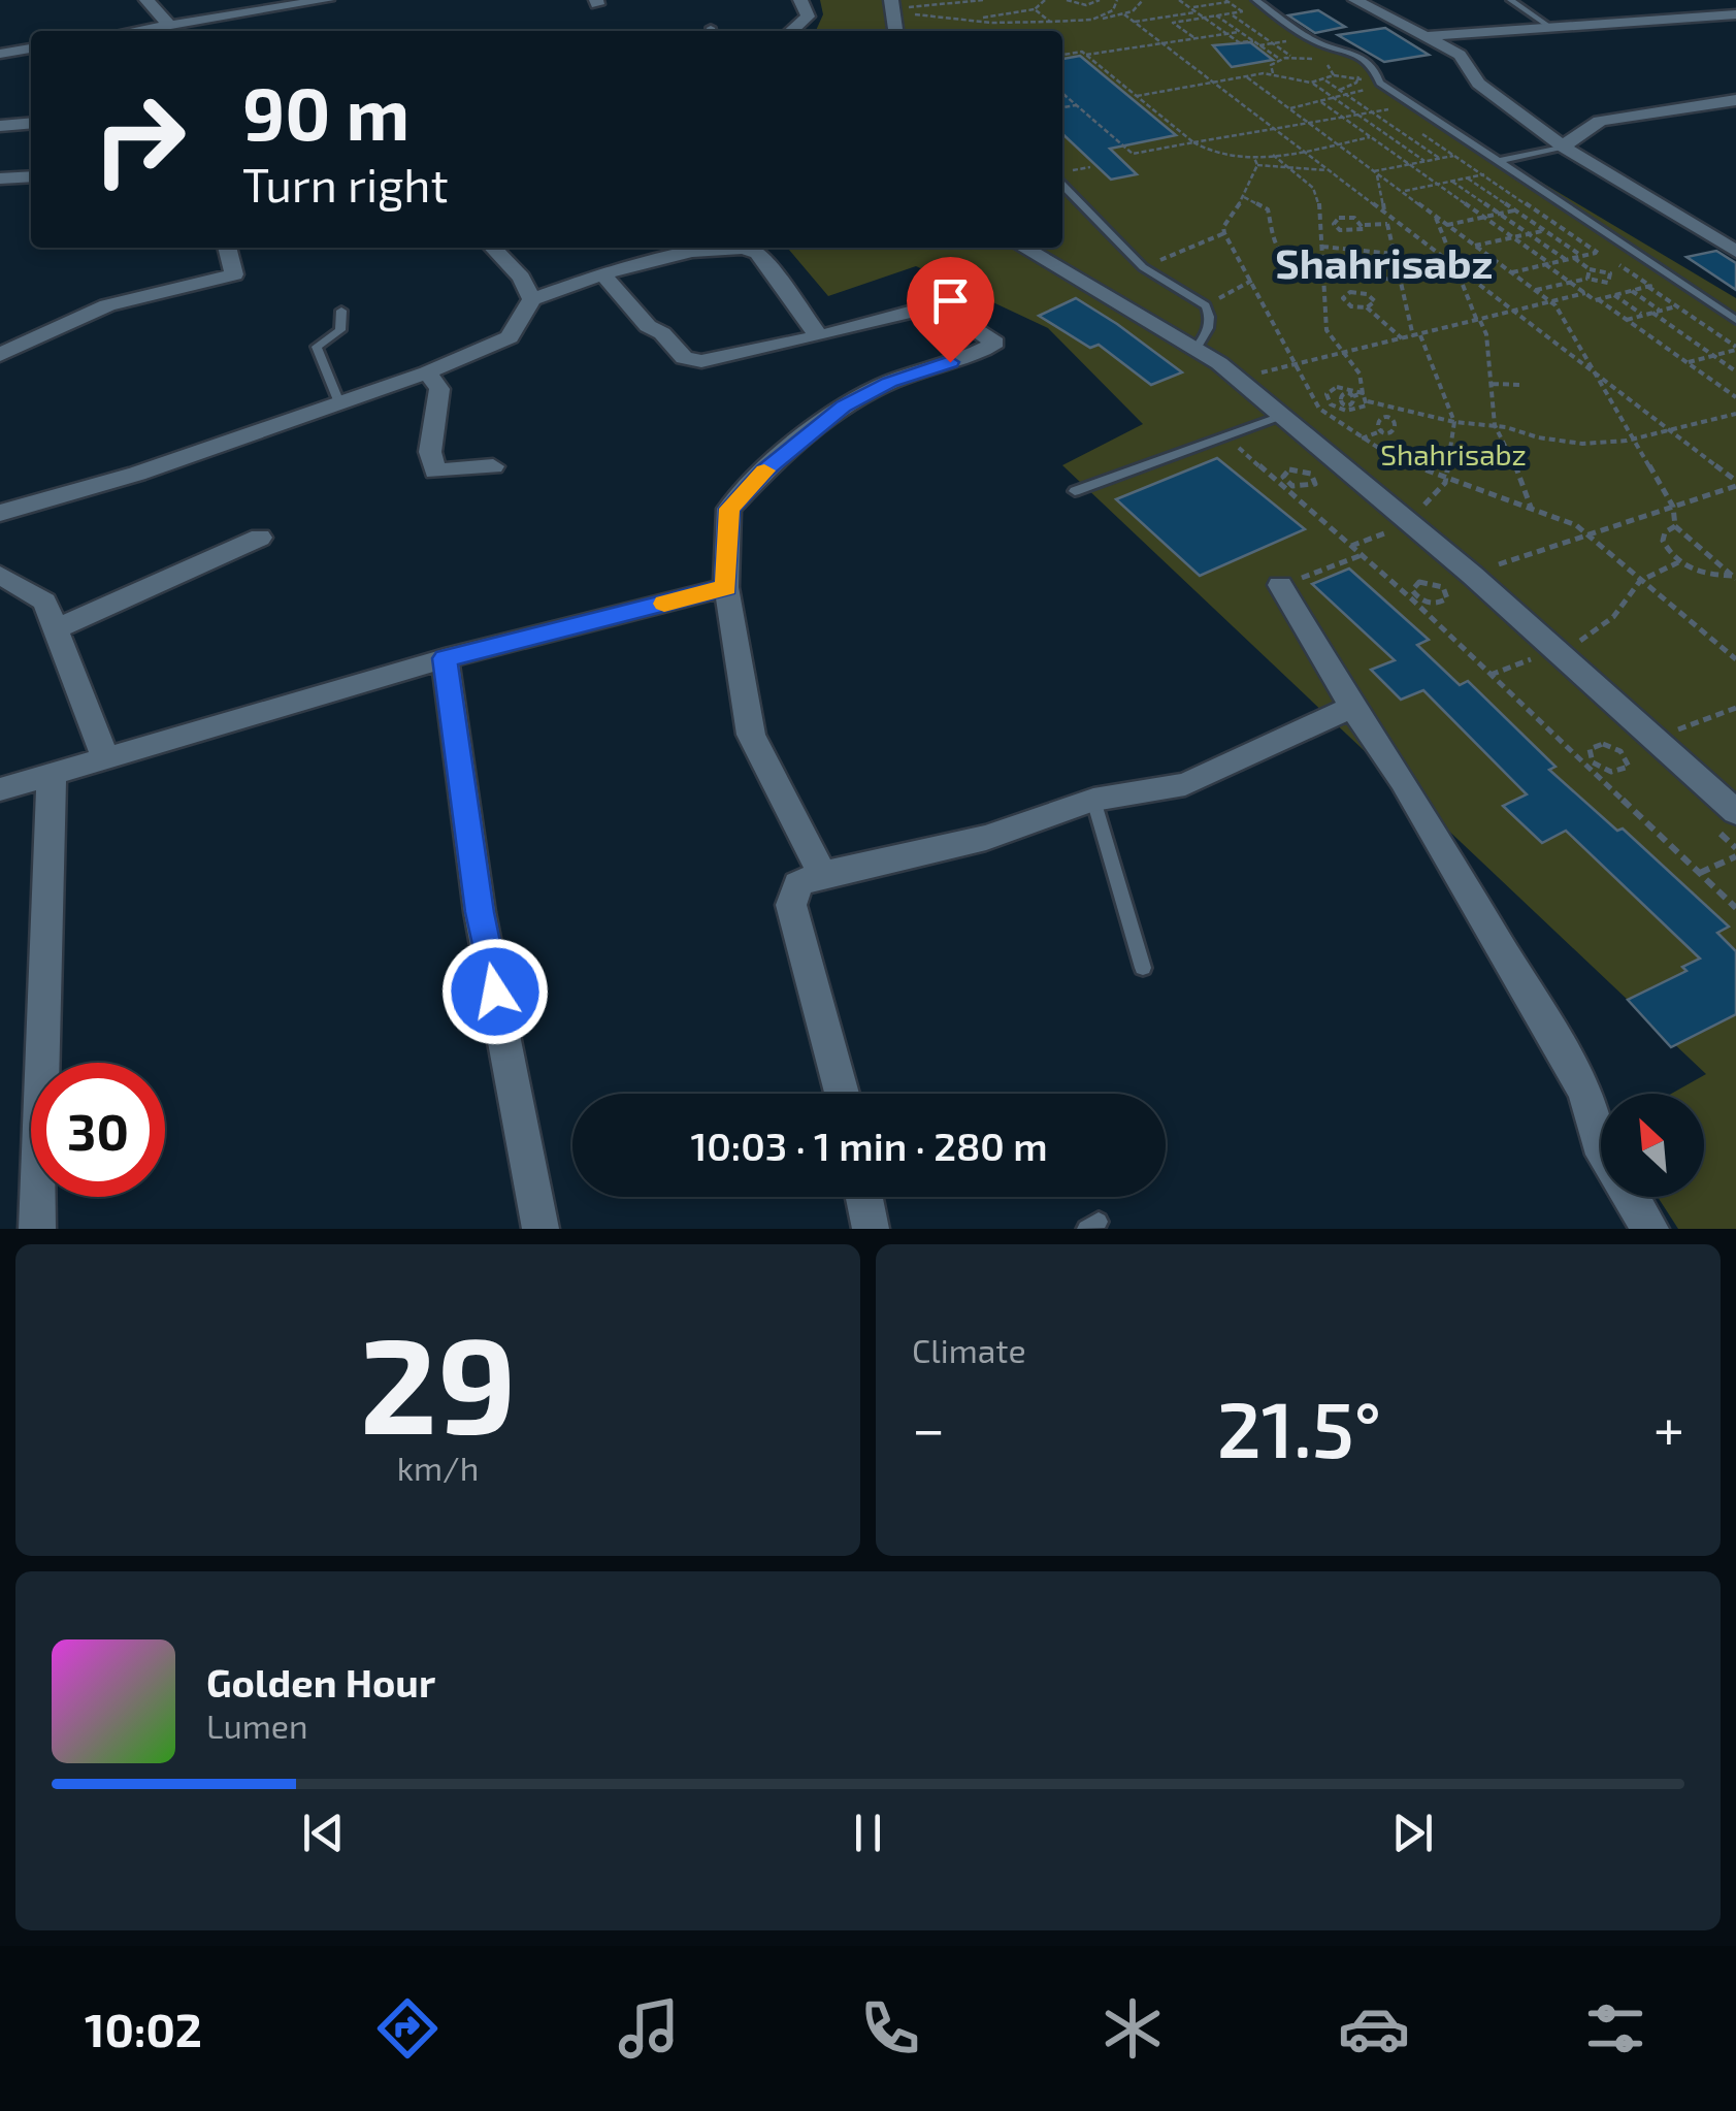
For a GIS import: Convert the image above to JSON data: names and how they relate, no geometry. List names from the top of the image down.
{
  "districts": ["Shahrisabz"],
  "parks": ["Shahrisabz"],
  "north": "top left",
  "page": {
    "turn": ["90 m", "Turn right"],
    "limit": "30",
    "trip": "10:03 · 1 min · 280 m",
    "tile": [
      ["29", "km/h"],
      "Climate"
    ],
    "heat": ["−", "21.5°", "+"],
    "song": ["Golden Hour", "Lumen"],
    "tabs": "10:02"
  }
}
